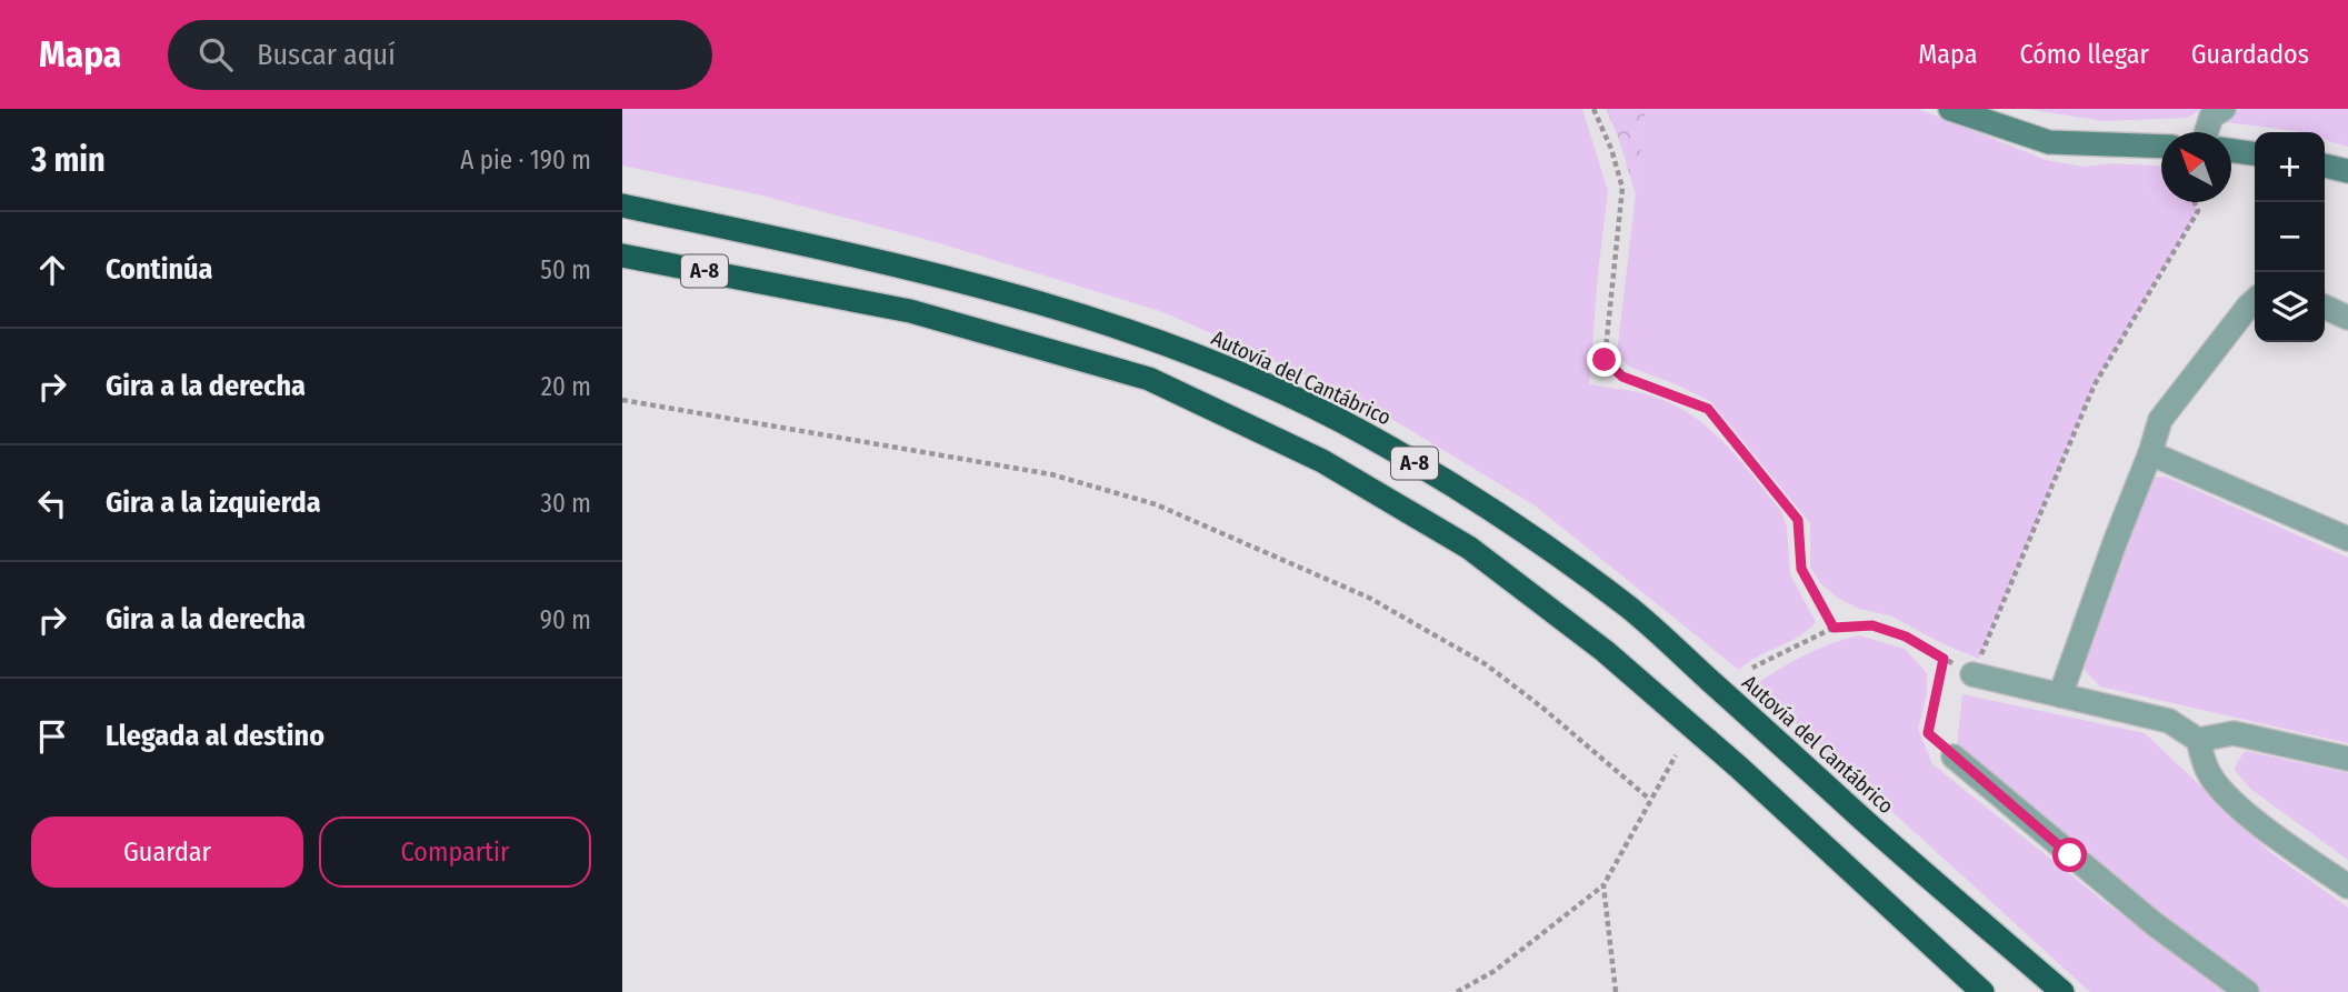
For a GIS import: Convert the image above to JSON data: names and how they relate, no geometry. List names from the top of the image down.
{
  "streets": {
    "highway": ["A-8", "Autovía del Cantábrico"]
  },
  "north": "top left",
  "page": {
    "header": "Mapa",
    "search": "Buscar aquí",
    "nav": ["Mapa", "Cómo llegar", "Guardados"],
    "heading": ["3 min", "A pie · 190 m"],
    "map_buttons": ["+", "−"],
    "list": [
      ["Continúa", "50 m"],
      ["Gira a la derecha", "20 m"],
      ["Gira a la izquierda", "30 m"],
      ["Gira a la derecha", "90 m"],
      "Llegada al destino"
    ],
    "buttons": ["Guardar", "Compartir"]
  }
}
